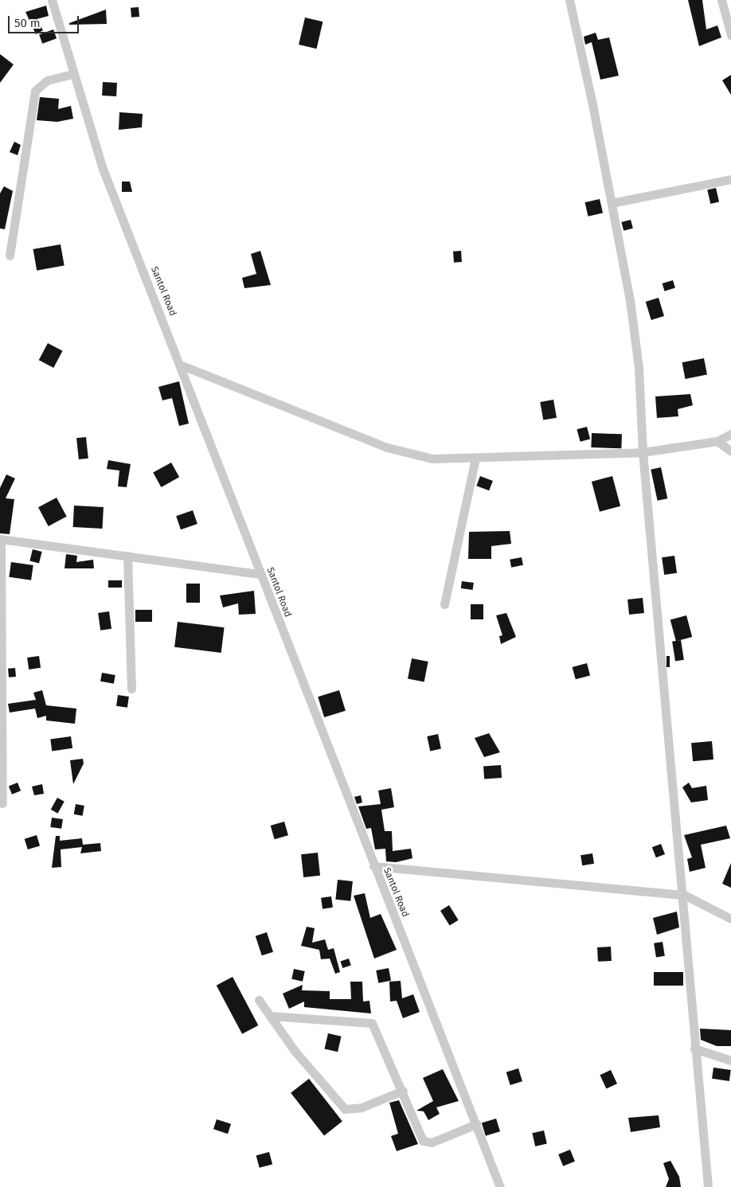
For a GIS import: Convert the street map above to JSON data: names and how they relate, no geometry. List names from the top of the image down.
{
  "streets": {
    "street": ["Santol Road"]
  },
  "scale_bar": "50 m"
}
